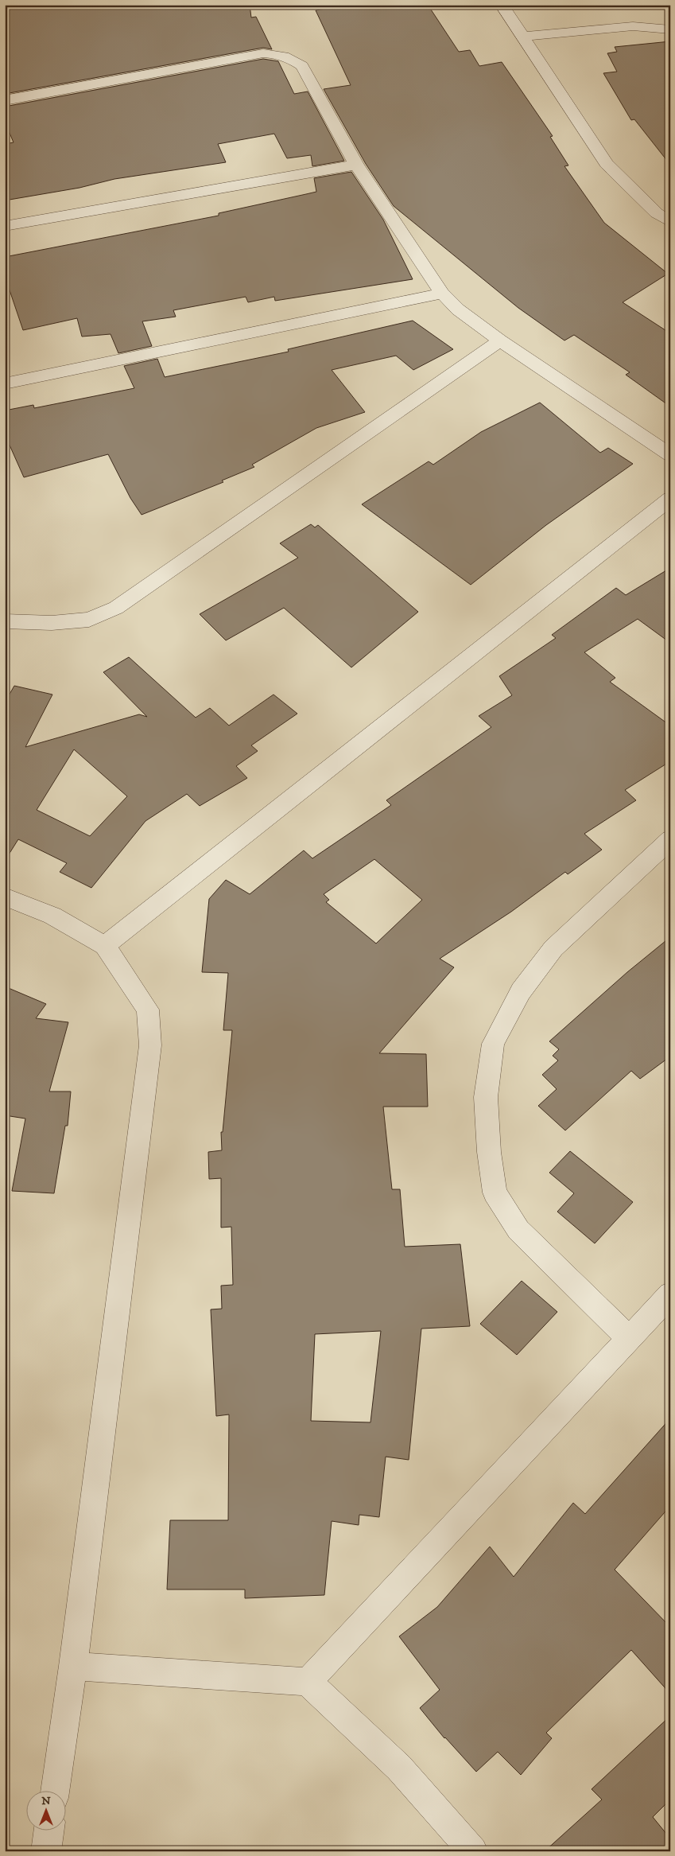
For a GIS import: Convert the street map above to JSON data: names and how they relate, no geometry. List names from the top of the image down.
{
  "north": "top"
}
